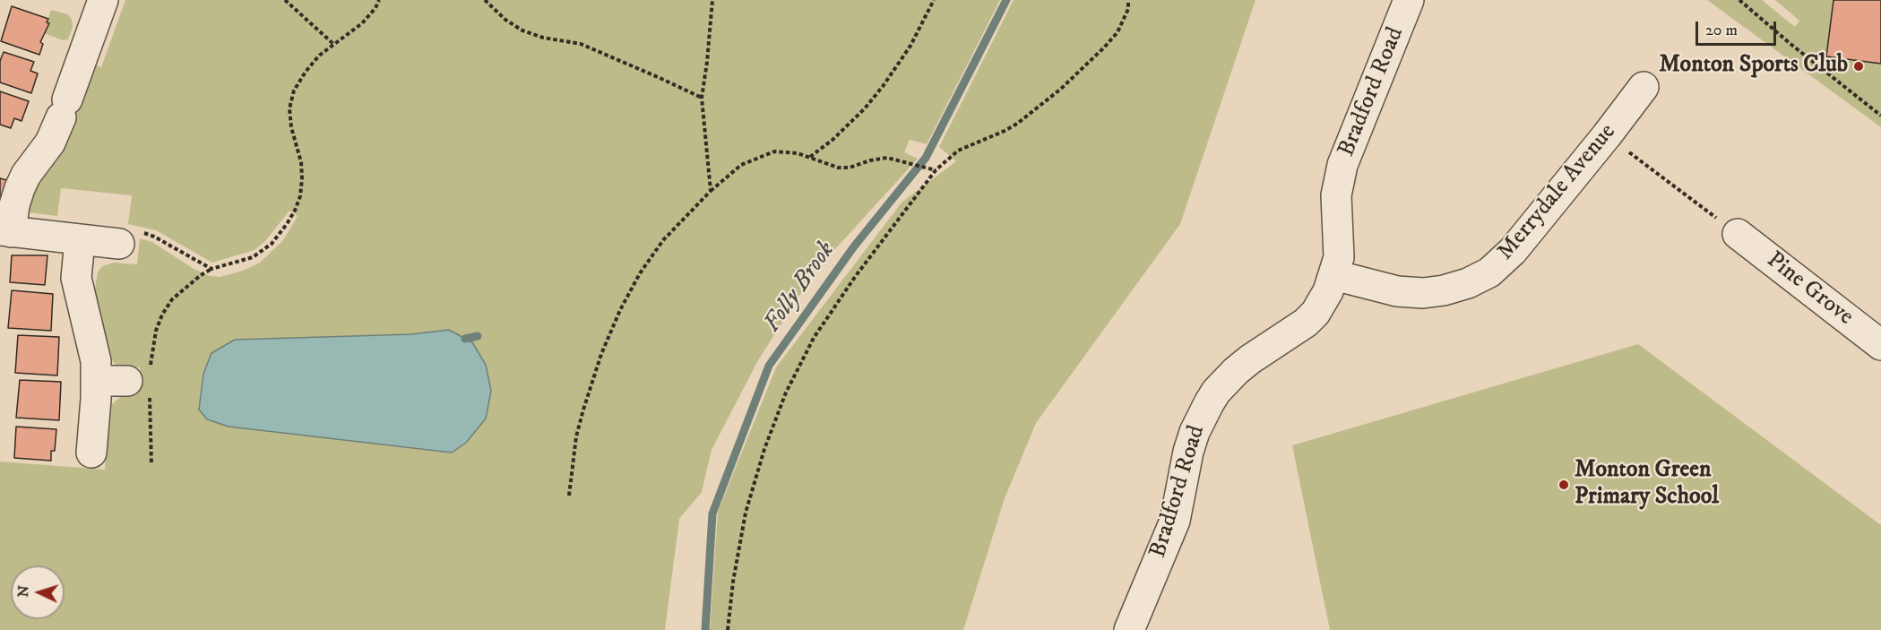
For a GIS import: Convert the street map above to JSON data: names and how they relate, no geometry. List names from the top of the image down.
{
  "streets": {
    "street": ["Bradford Road", "Merrydale Avenue", "Pine Grove"]
  },
  "crossings": [
    ["Bradford Road", "Merrydale Avenue"]
  ],
  "water": ["Folly Brook"],
  "places": ["Monton Sports Club", "Monton Green Primary School"],
  "scale_bar": "20 m",
  "north": "left"
}
